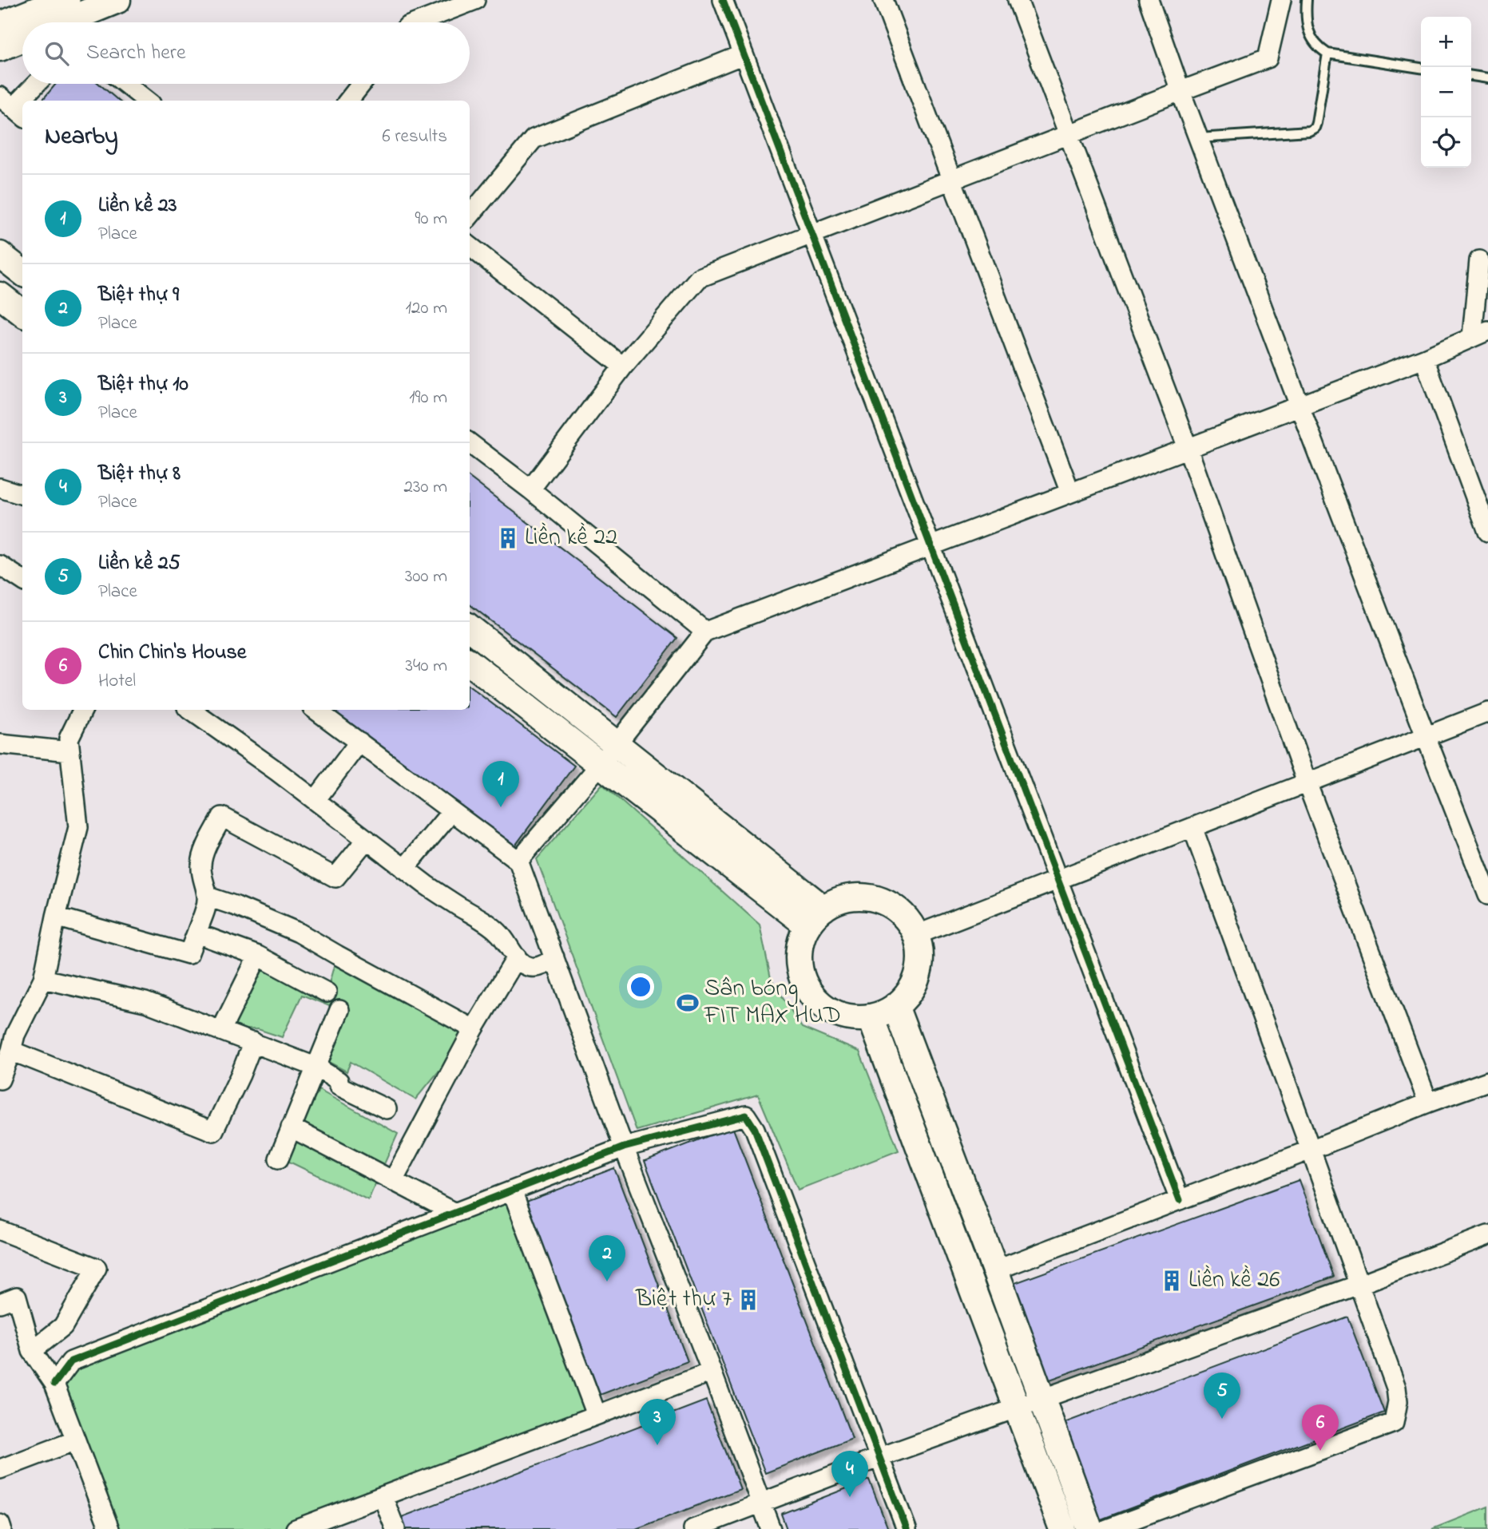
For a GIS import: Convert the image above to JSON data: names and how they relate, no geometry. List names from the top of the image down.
{
  "places": {
    "building": ["Liền kề 22", "Liền kề 26", "Biệt thự 7"],
    "sports": ["Sân bóng FIT MAX HUD"]
  },
  "page": {
    "map_buttons": ["+", "−"],
    "search": "Search here",
    "heading": ["Nearby", "6 results"],
    "list": [
      {
        "mark": "1",
        "name": "Liền kề 23",
        "note": "Place",
        "value": "90 m"
      },
      {
        "mark": "2",
        "name": "Biệt thự 9",
        "note": "Place",
        "value": "120 m"
      },
      {
        "mark": "3",
        "name": "Biệt thự 10",
        "note": "Place",
        "value": "190 m"
      },
      {
        "mark": "4",
        "name": "Biệt thự 8",
        "note": "Place",
        "value": "230 m"
      },
      {
        "mark": "5",
        "name": "Liền kề 25",
        "note": "Place",
        "value": "300 m"
      },
      {
        "mark": "6",
        "name": "Chin Chin's House",
        "note": "Hotel",
        "value": "340 m"
      }
    ],
    "pins": [
      "1",
      "2",
      "5",
      "3",
      "6",
      "4"
    ]
  }
}
